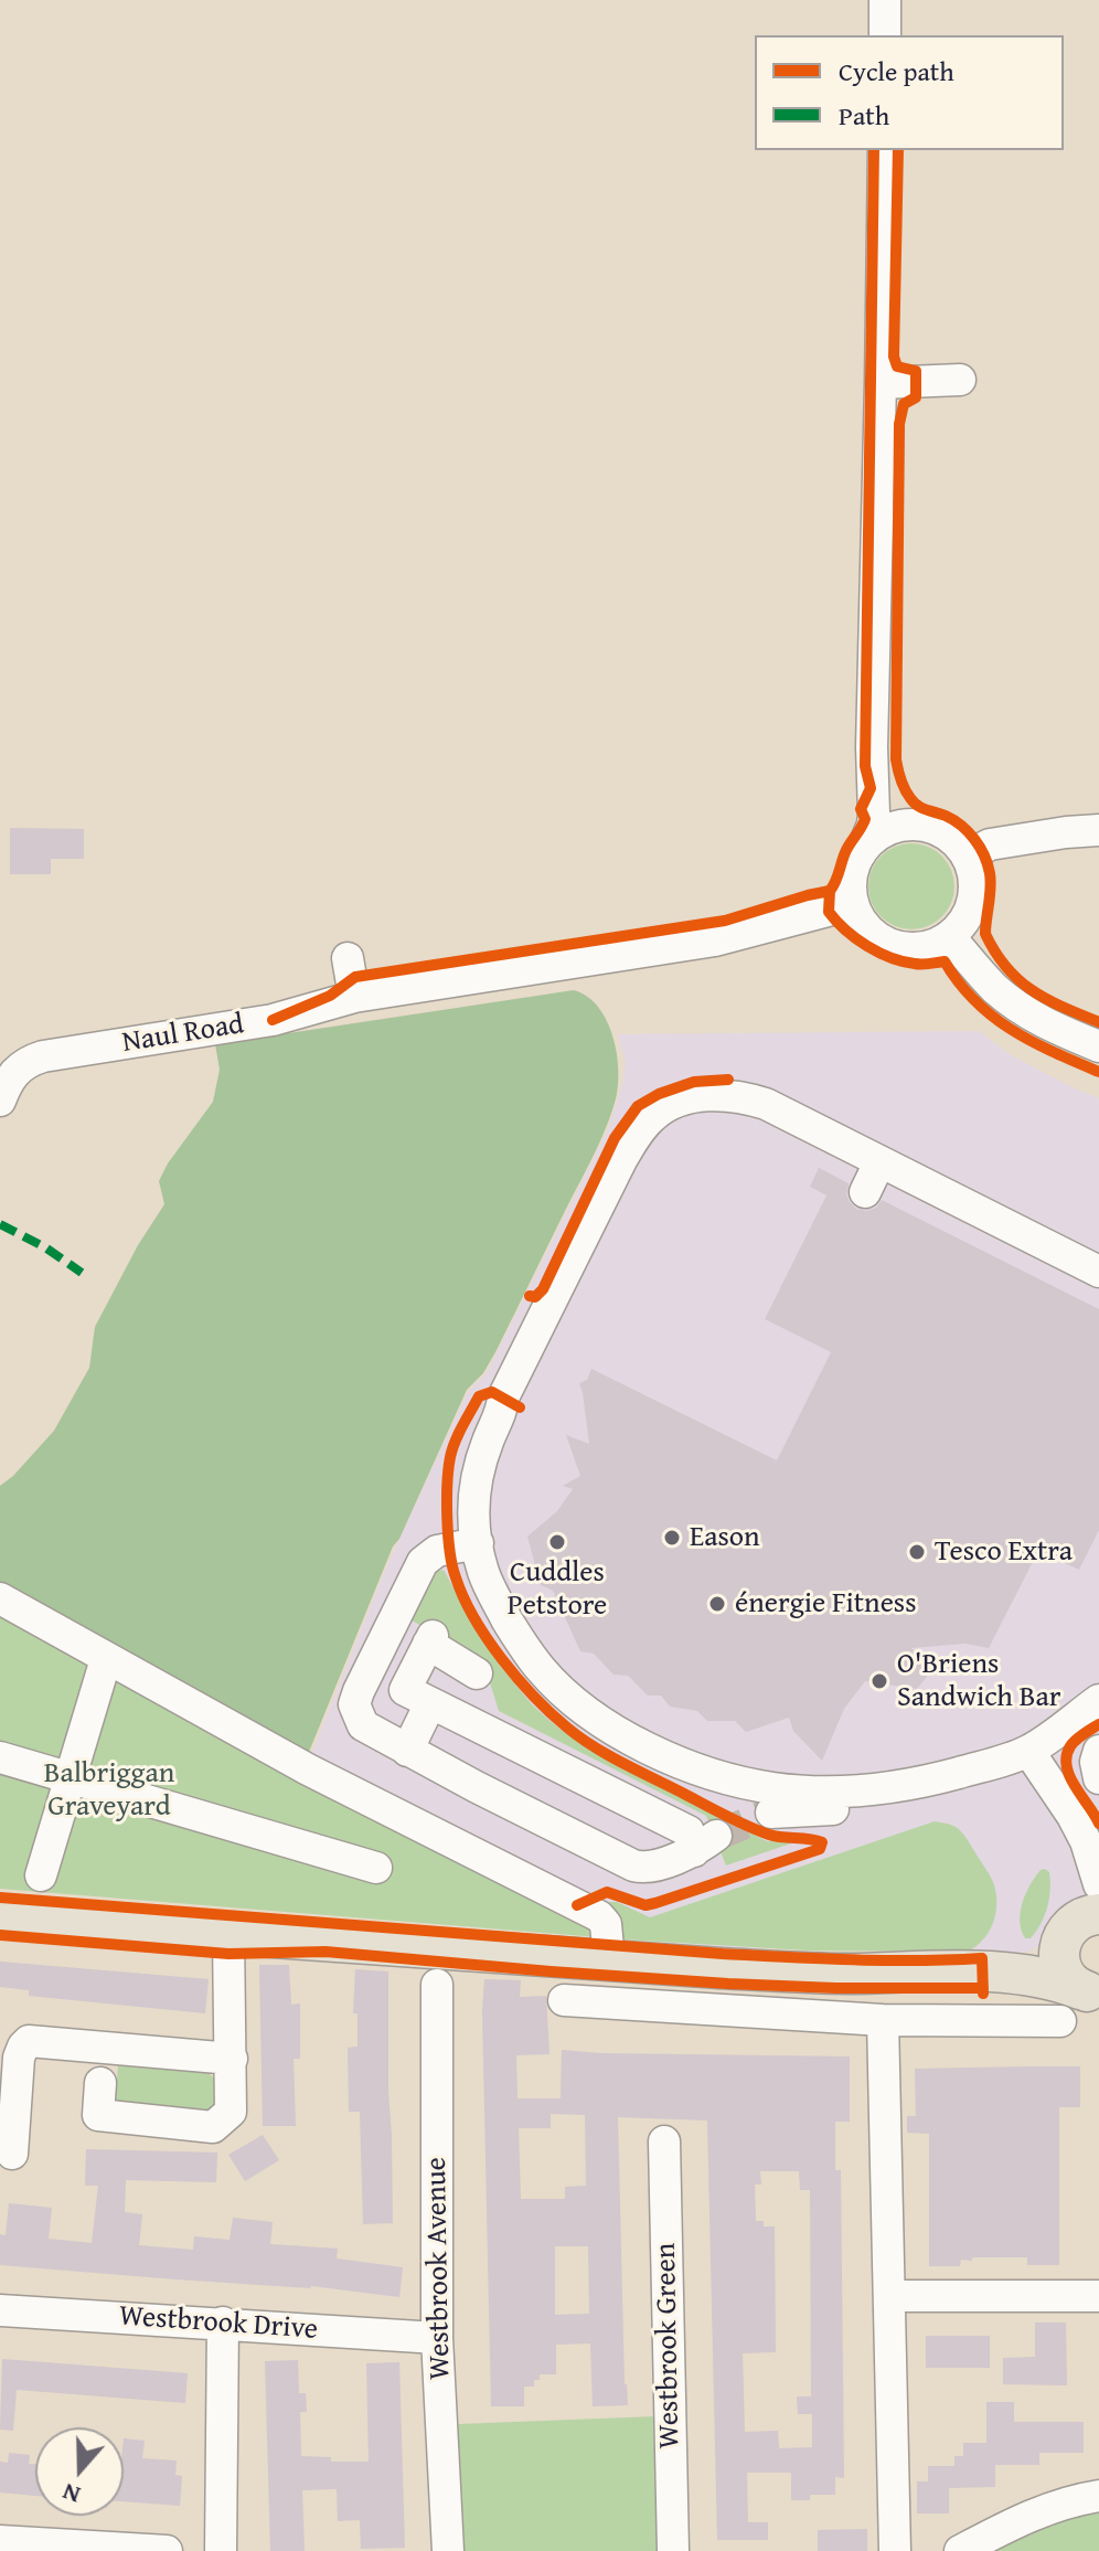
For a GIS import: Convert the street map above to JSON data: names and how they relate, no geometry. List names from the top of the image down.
{
  "streets": {
    "street": [
      "Naul Road",
      "Westbrook Avenue",
      "Westbrook Drive",
      "Westbrook Green"
    ]
  },
  "crossings": [
    ["Westbrook Avenue", "Westbrook Drive"]
  ],
  "parks": ["Balbriggan Graveyard"],
  "places": [
    "Eason",
    "Cuddles Petstore",
    "Tesco Extra",
    "énergie Fitness",
    "O'Briens Sandwich Bar"
  ],
  "legend": ["Cycle path", "Path"],
  "north": "bottom"
}
